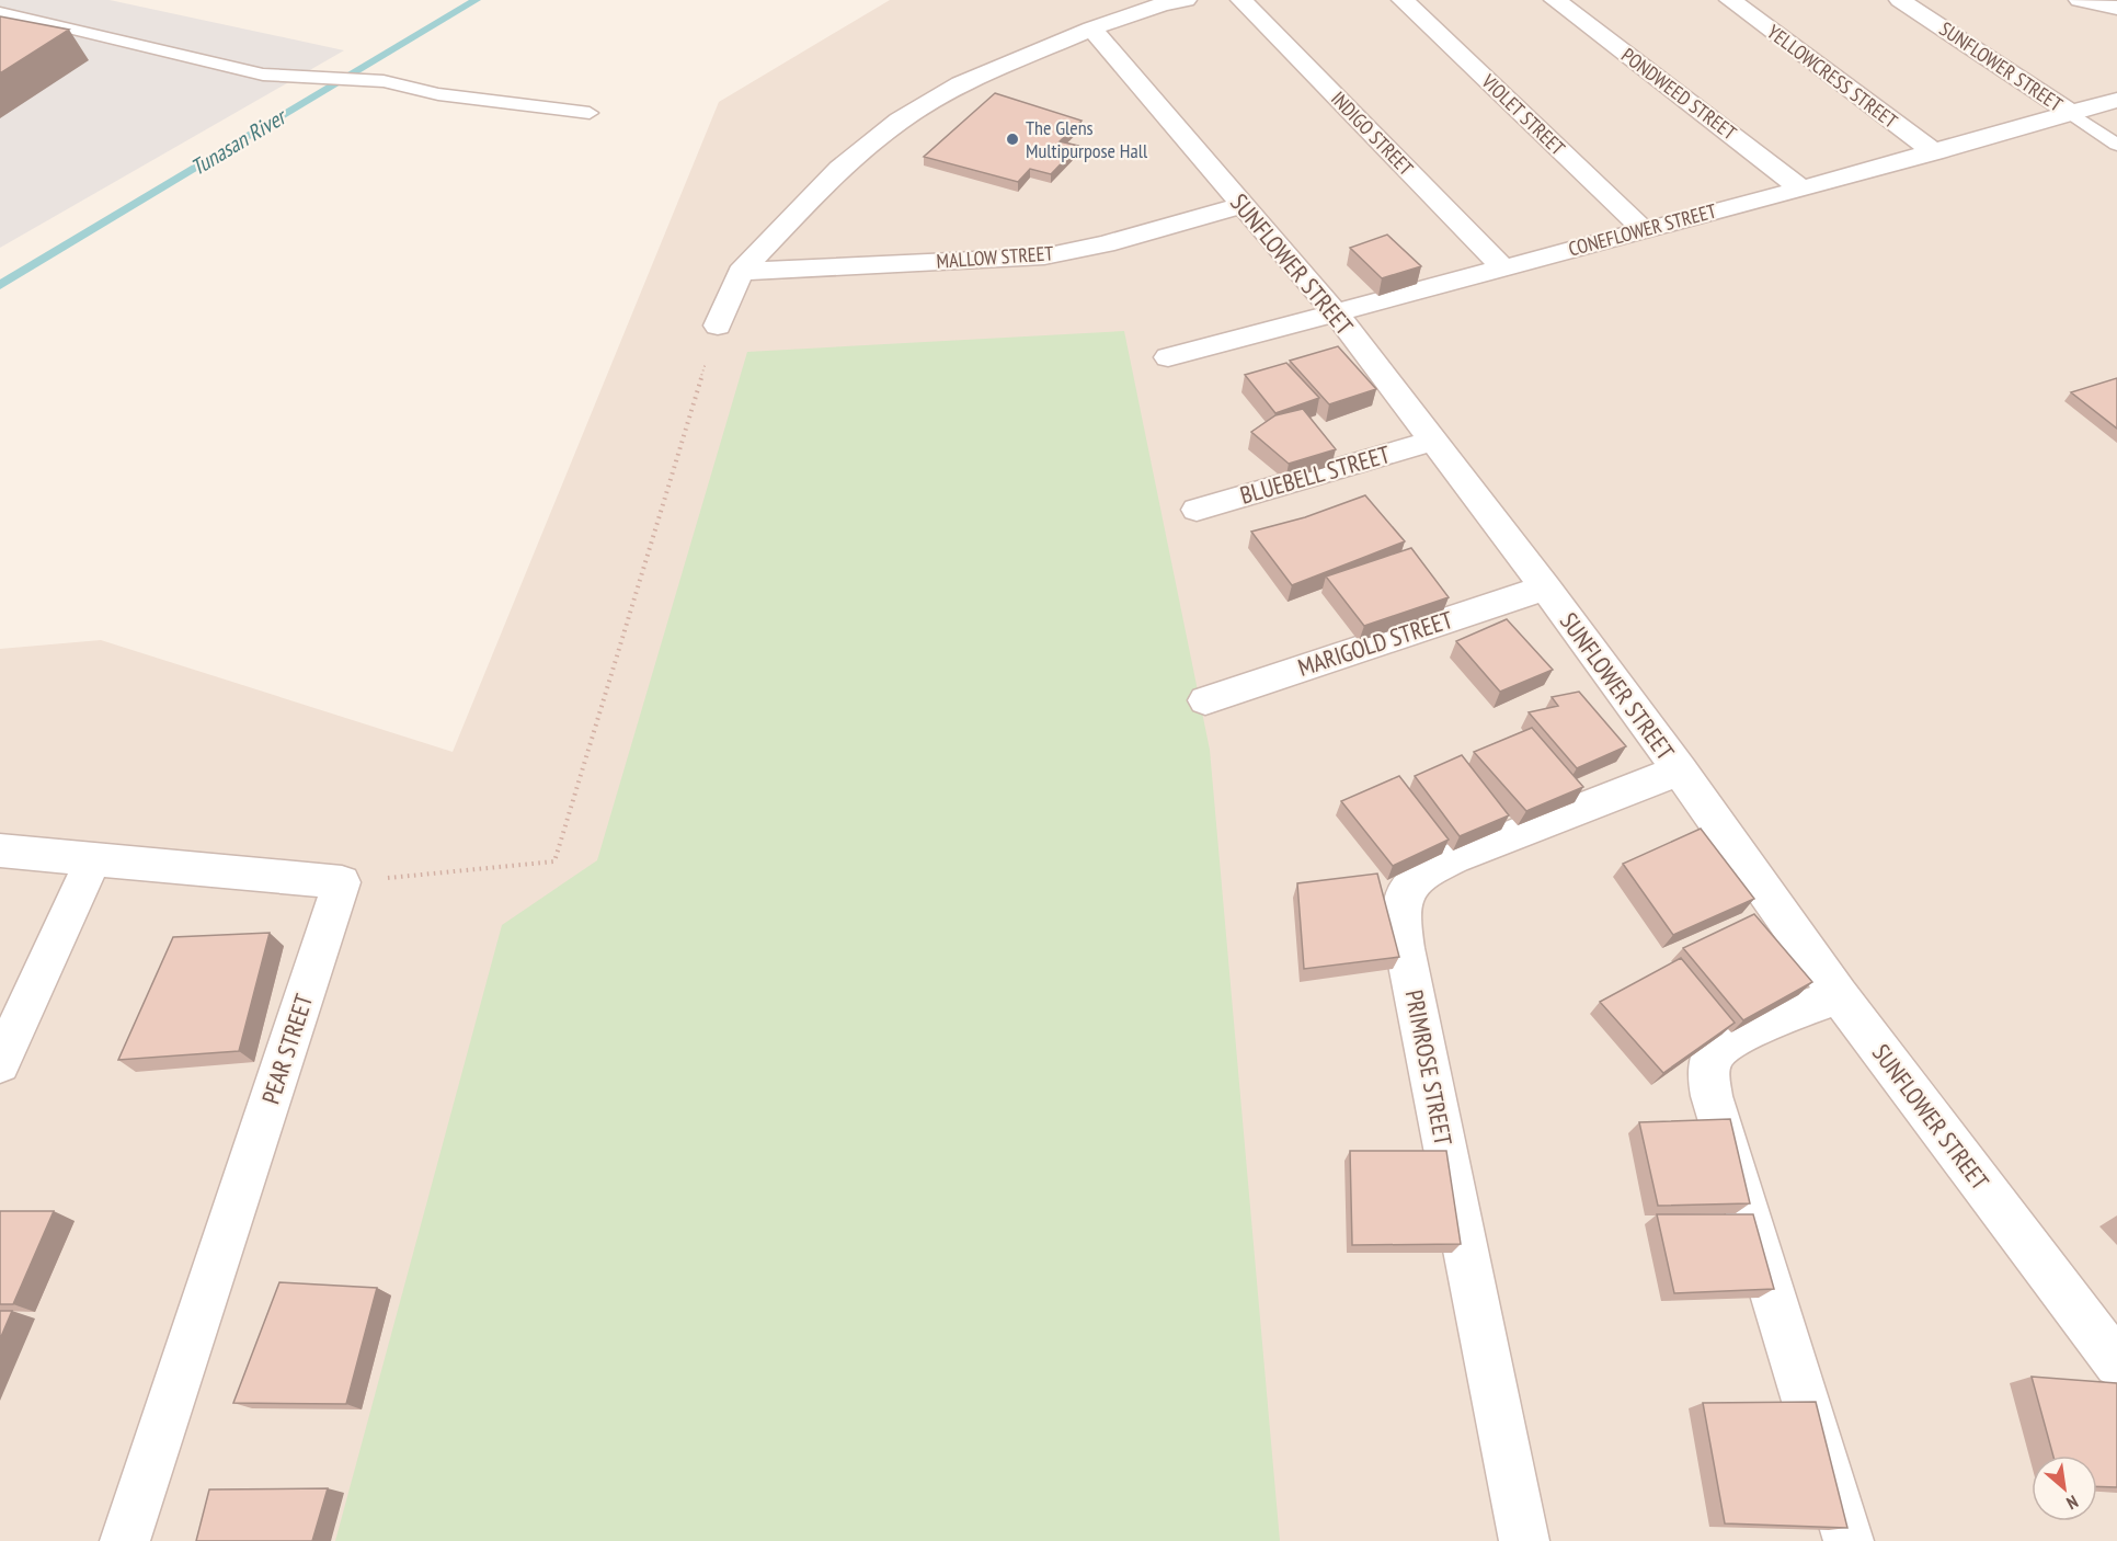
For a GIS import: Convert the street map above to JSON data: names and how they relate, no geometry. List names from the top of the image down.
{
  "streets": {
    "street": [
      "SUNFLOWER STREET",
      "YELLOWCRESS STREET",
      "PONDWEED STREET",
      "VIOLET STREET",
      "INDIGO STREET",
      "CONEFLOWER STREET",
      "MALLOW STREET",
      "BLUEBELL STREET",
      "MARIGOLD STREET",
      "PEAR STREET",
      "PRIMROSE STREET"
    ]
  },
  "crossings": [
    ["SUNFLOWER STREET", "CONEFLOWER STREET"],
    ["SUNFLOWER STREET", "MALLOW STREET"],
    ["SUNFLOWER STREET", "BLUEBELL STREET"],
    ["SUNFLOWER STREET", "MARIGOLD STREET"],
    ["SUNFLOWER STREET", "PRIMROSE STREET"],
    ["YELLOWCRESS STREET", "CONEFLOWER STREET"],
    ["PONDWEED STREET", "CONEFLOWER STREET"],
    ["VIOLET STREET", "CONEFLOWER STREET"],
    ["INDIGO STREET", "CONEFLOWER STREET"]
  ],
  "water": ["Tunasan River"],
  "places": ["The Glens Multipurpose Hall"],
  "north": "bottom right"
}
